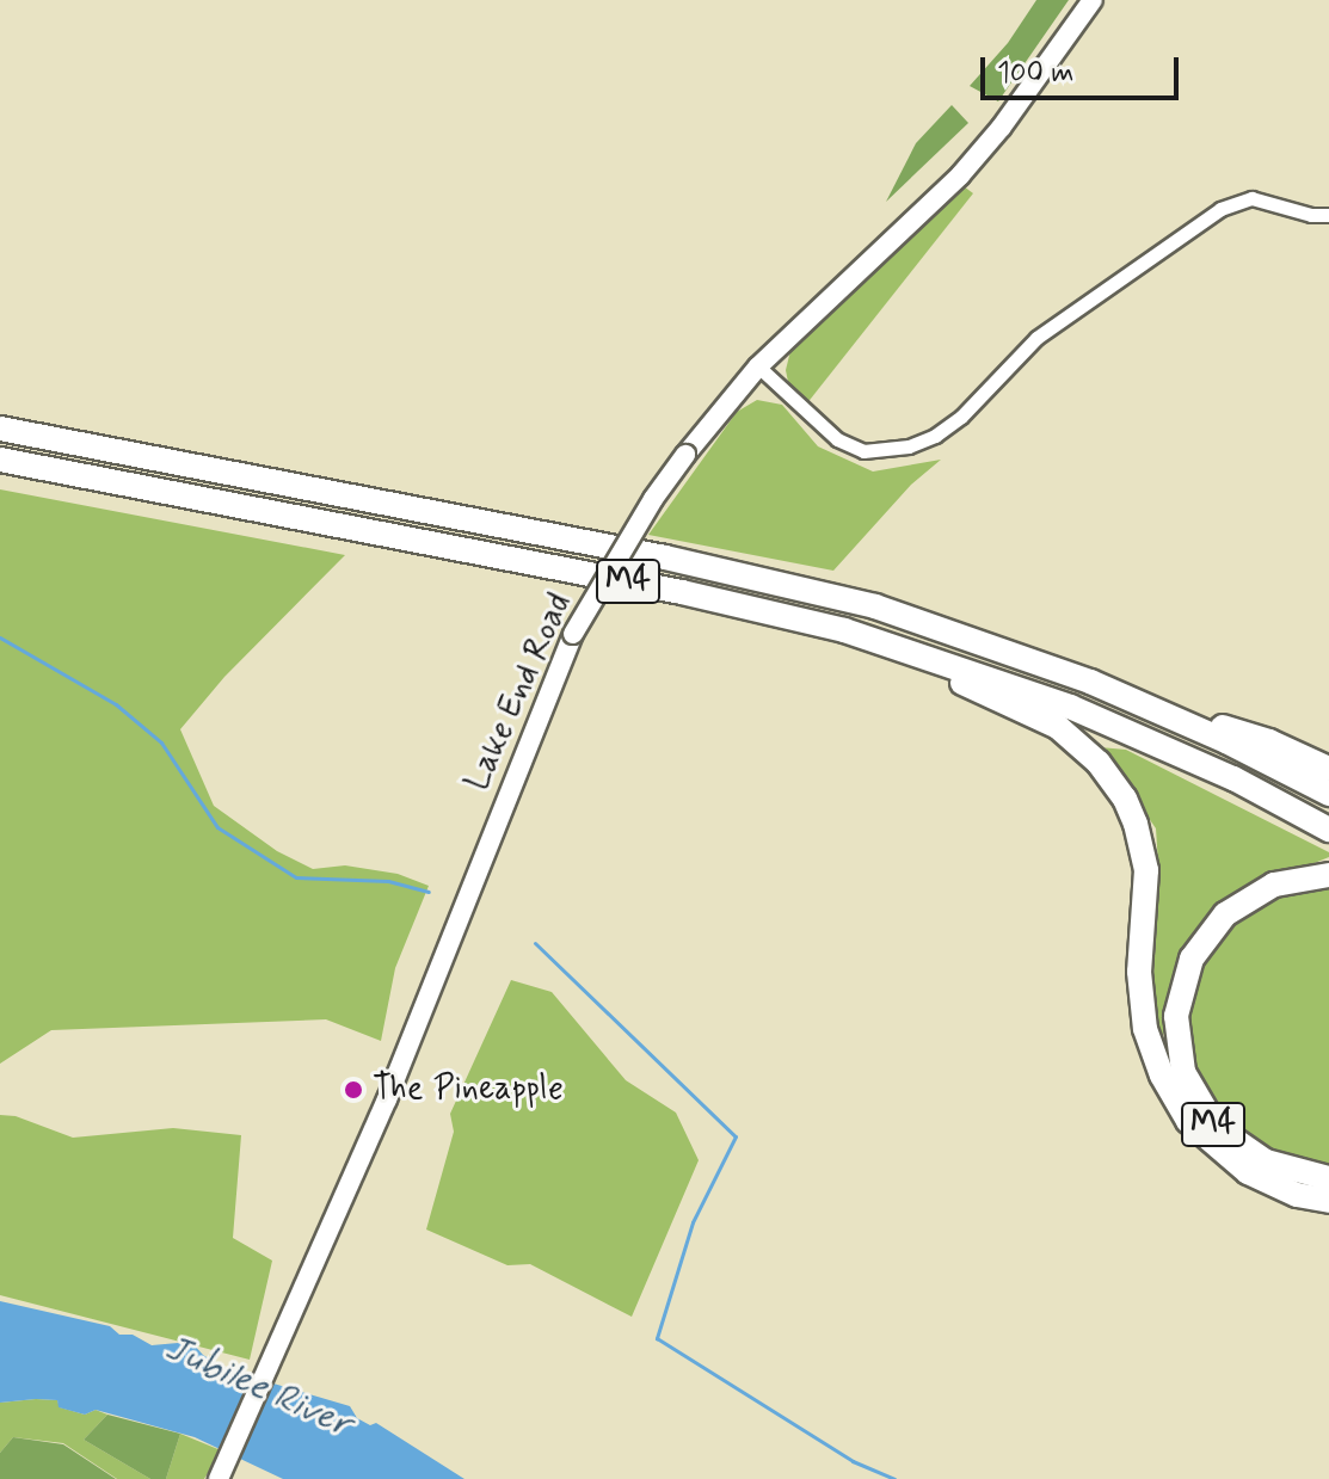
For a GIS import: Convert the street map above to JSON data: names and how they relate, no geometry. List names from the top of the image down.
{
  "streets": {
    "highway": ["M4"],
    "main road": ["Lake End Road"]
  },
  "water": ["Jubilee River"],
  "places": ["The Pineapple"],
  "scale_bar": "100 m"
}
